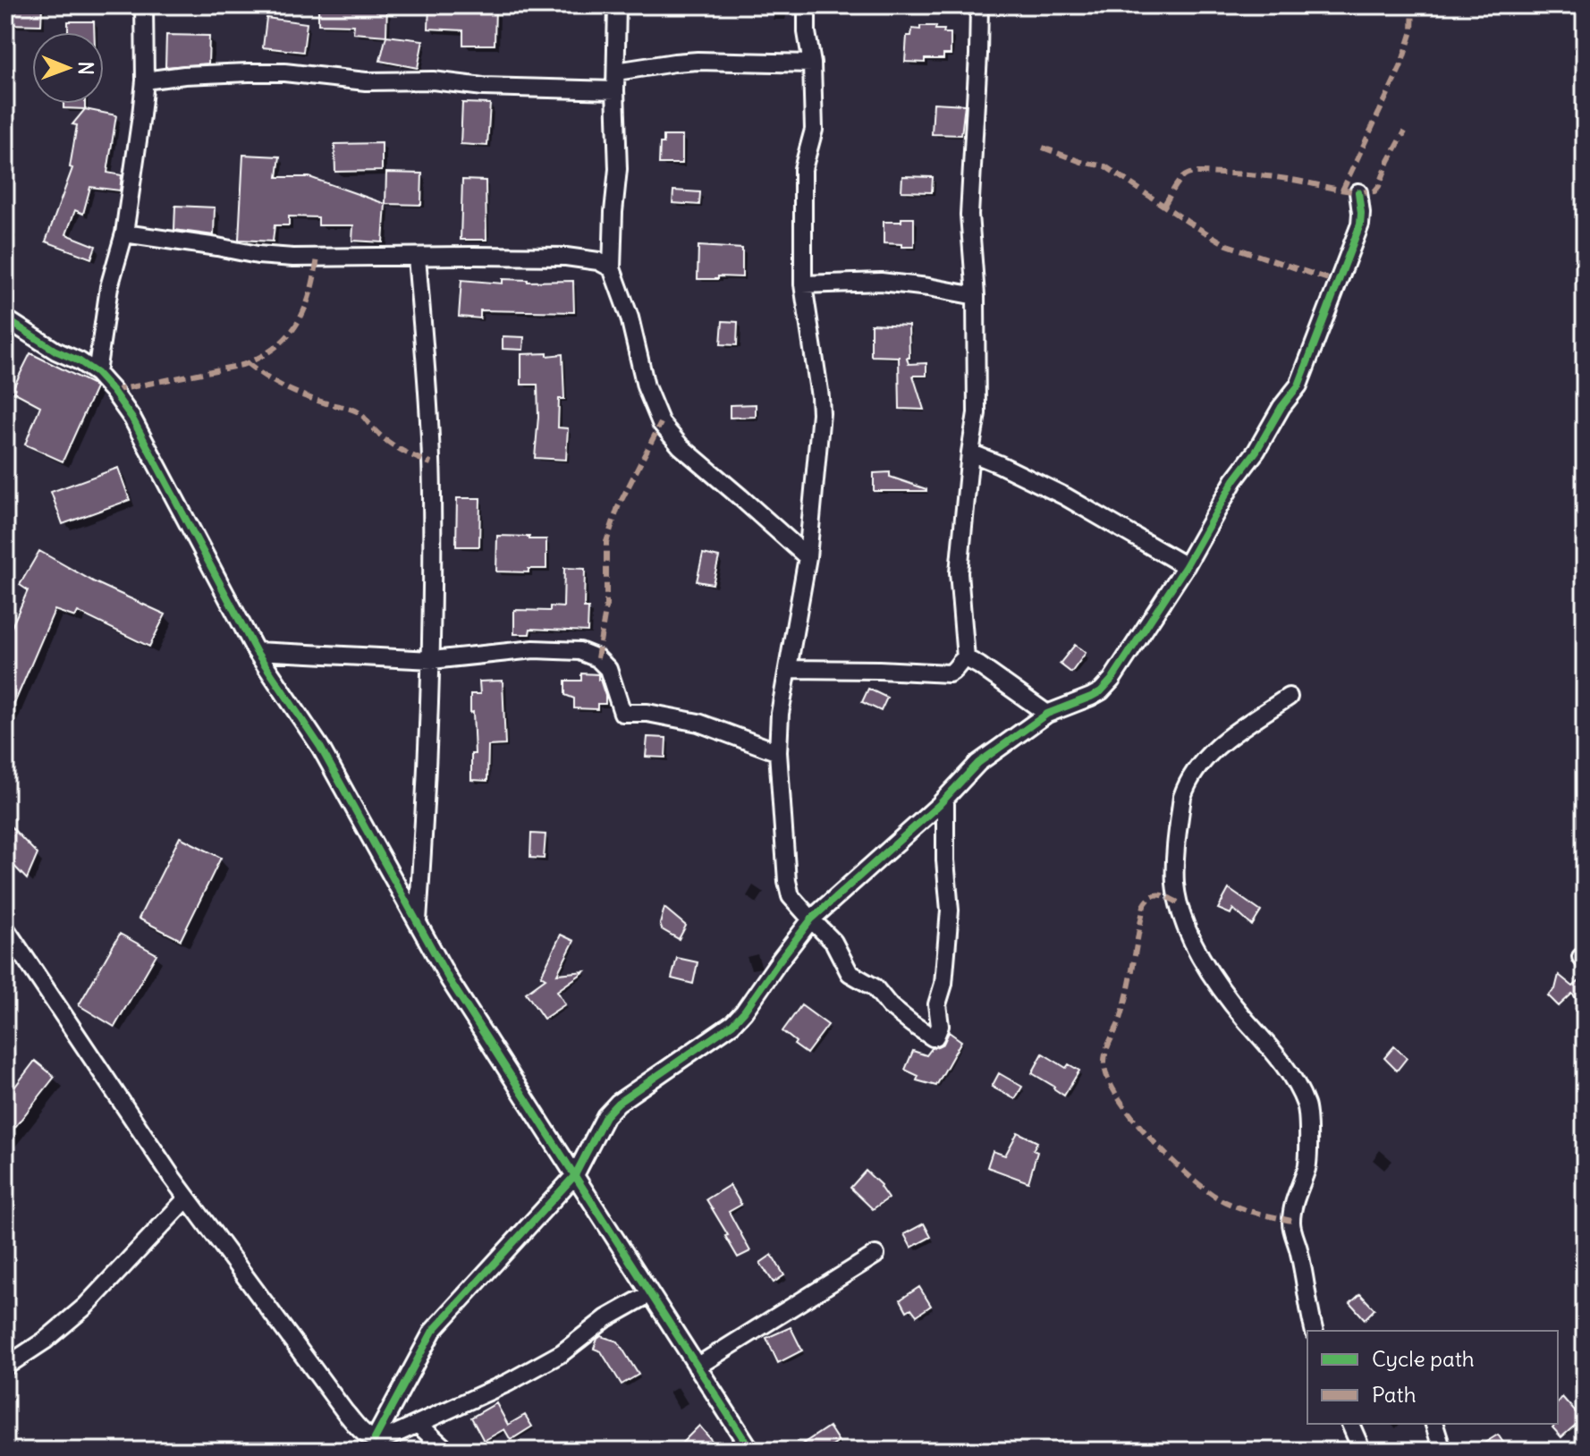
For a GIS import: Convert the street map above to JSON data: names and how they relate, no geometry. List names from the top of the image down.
{
  "legend": ["Cycle path", "Path"],
  "north": "right"
}
